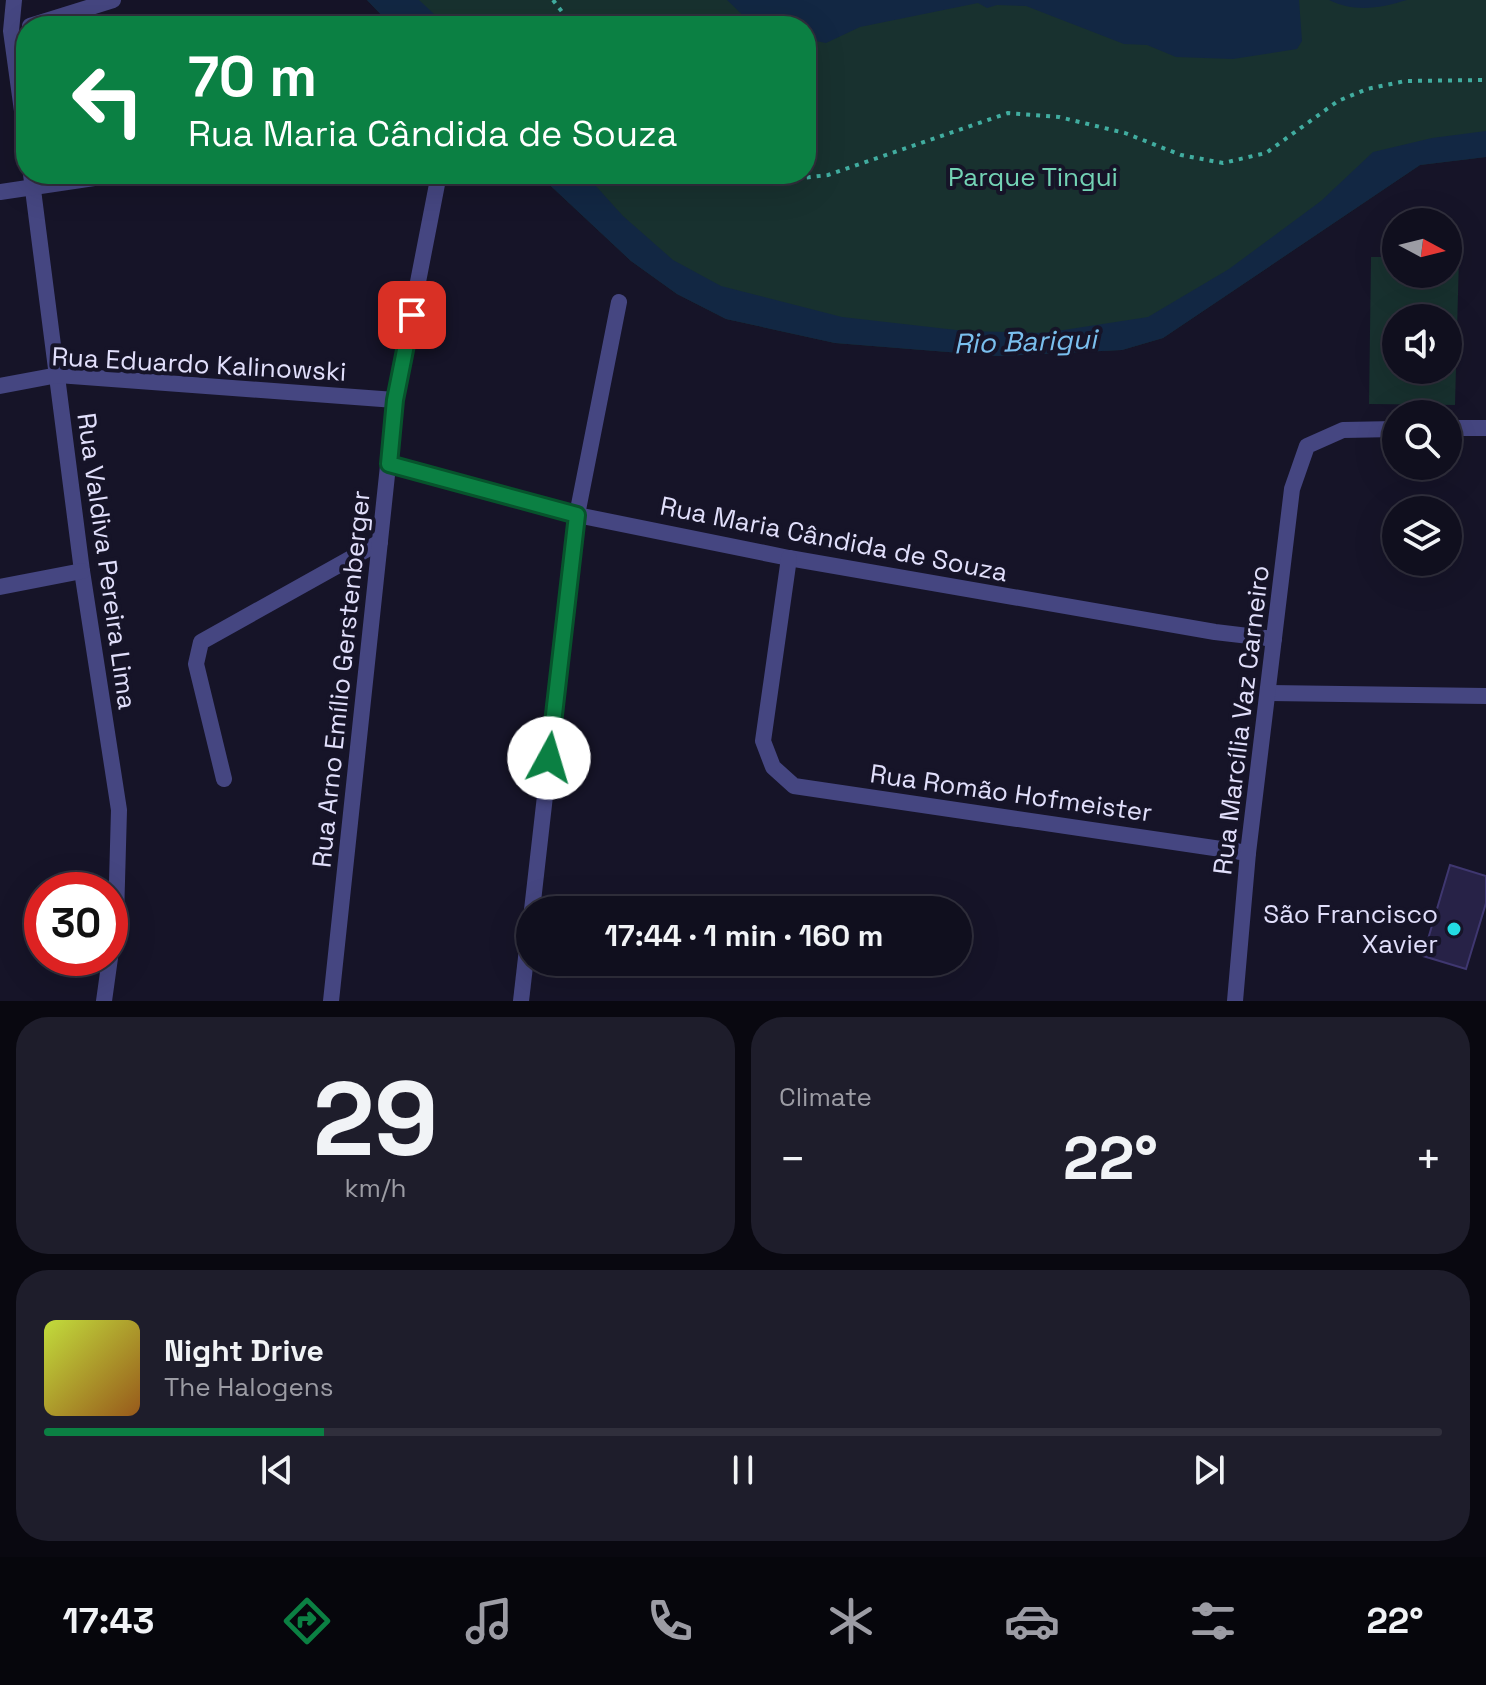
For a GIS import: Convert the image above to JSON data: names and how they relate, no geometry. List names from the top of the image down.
{
  "streets": {
    "street": [
      "Rua Eduardo Kalinowski",
      "Rua Maria Cândida de Souza",
      "Rua Valdiva Pereira Lima",
      "Rua Arno Emílio Gerstenberger",
      "Rua Marcília Vaz Carneiro",
      "Rua Romão Hofmeister"
    ]
  },
  "crossings": [
    ["Rua Eduardo Kalinowski", "Rua Valdiva Pereira Lima"],
    ["Rua Eduardo Kalinowski", "Rua Arno Emílio Gerstenberger"],
    ["Rua Maria Cândida de Souza", "Rua Arno Emílio Gerstenberger"],
    ["Rua Maria Cândida de Souza", "Rua Marcília Vaz Carneiro"],
    ["Rua Maria Cândida de Souza", "Rua Romão Hofmeister"],
    ["Rua Marcília Vaz Carneiro", "Rua Romão Hofmeister"]
  ],
  "water": ["Rio Barigui"],
  "parks": ["Parque Tingui"],
  "places": ["São Francisco Xavier"],
  "north": "right",
  "page": {
    "turn": ["70 m", "Rua Maria Cândida de Souza"],
    "limit": "30",
    "trip": "17:44 · 1 min · 160 m",
    "tile": [
      ["29", "km/h"],
      "Climate"
    ],
    "heat": ["−", "22°", "+"],
    "song": ["Night Drive", "The Halogens"],
    "tabs": ["17:43", "22°"]
  }
}
